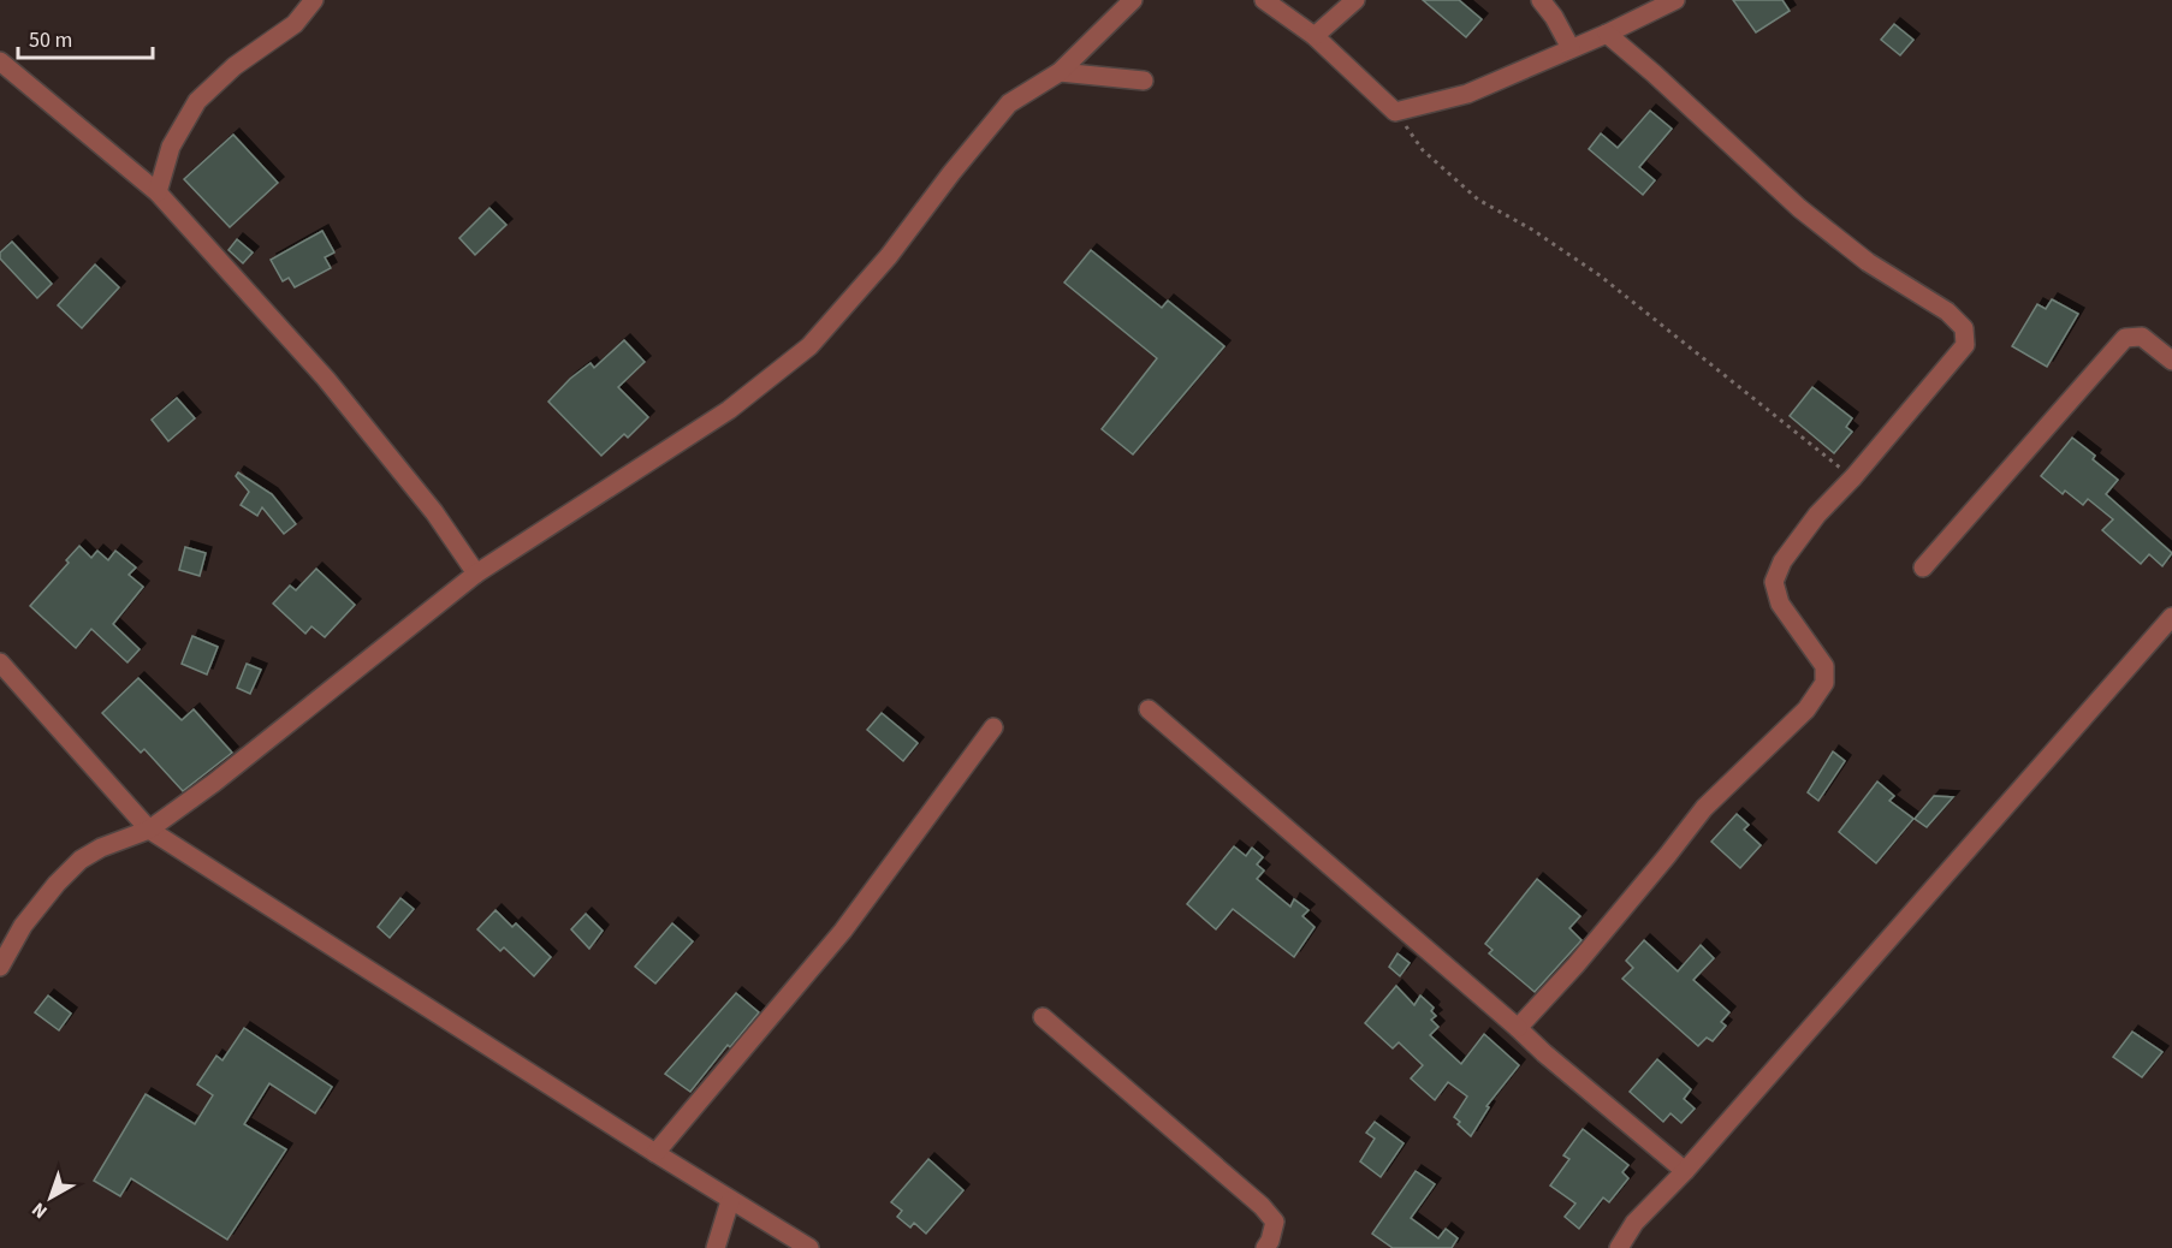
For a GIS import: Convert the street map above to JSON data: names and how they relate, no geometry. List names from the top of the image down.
{
  "scale_bar": "50 m",
  "north": "bottom left"
}
